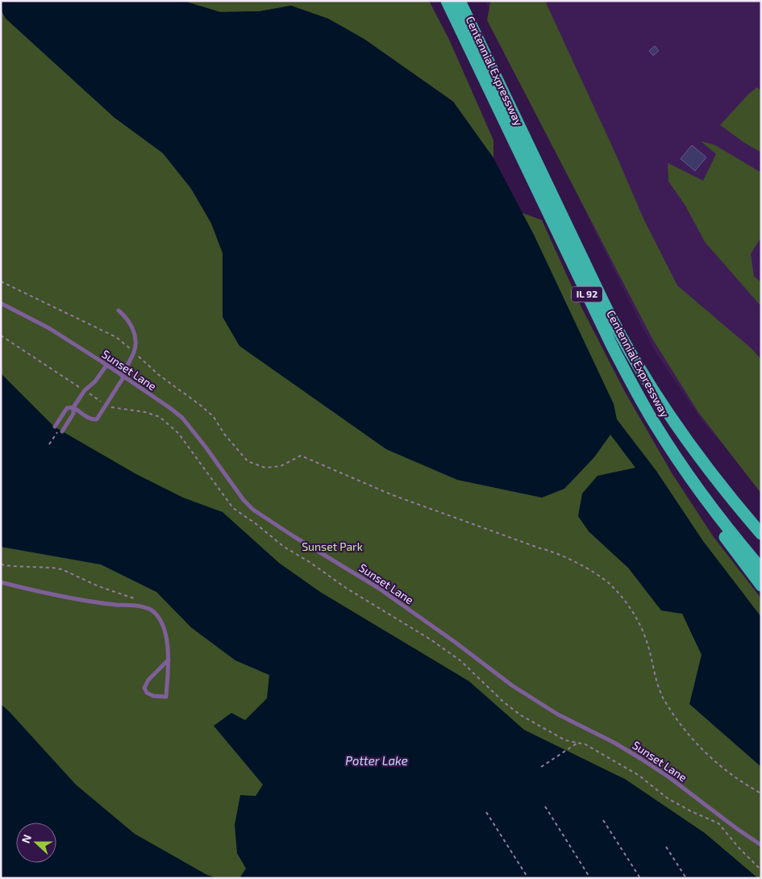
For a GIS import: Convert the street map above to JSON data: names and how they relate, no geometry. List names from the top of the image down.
{
  "streets": {
    "highway": ["Centennial Expressway", "IL 92"],
    "lane": ["Sunset Lane"]
  },
  "water": ["Potter Lake"],
  "parks": ["Sunset Park"],
  "north": "left"
}
